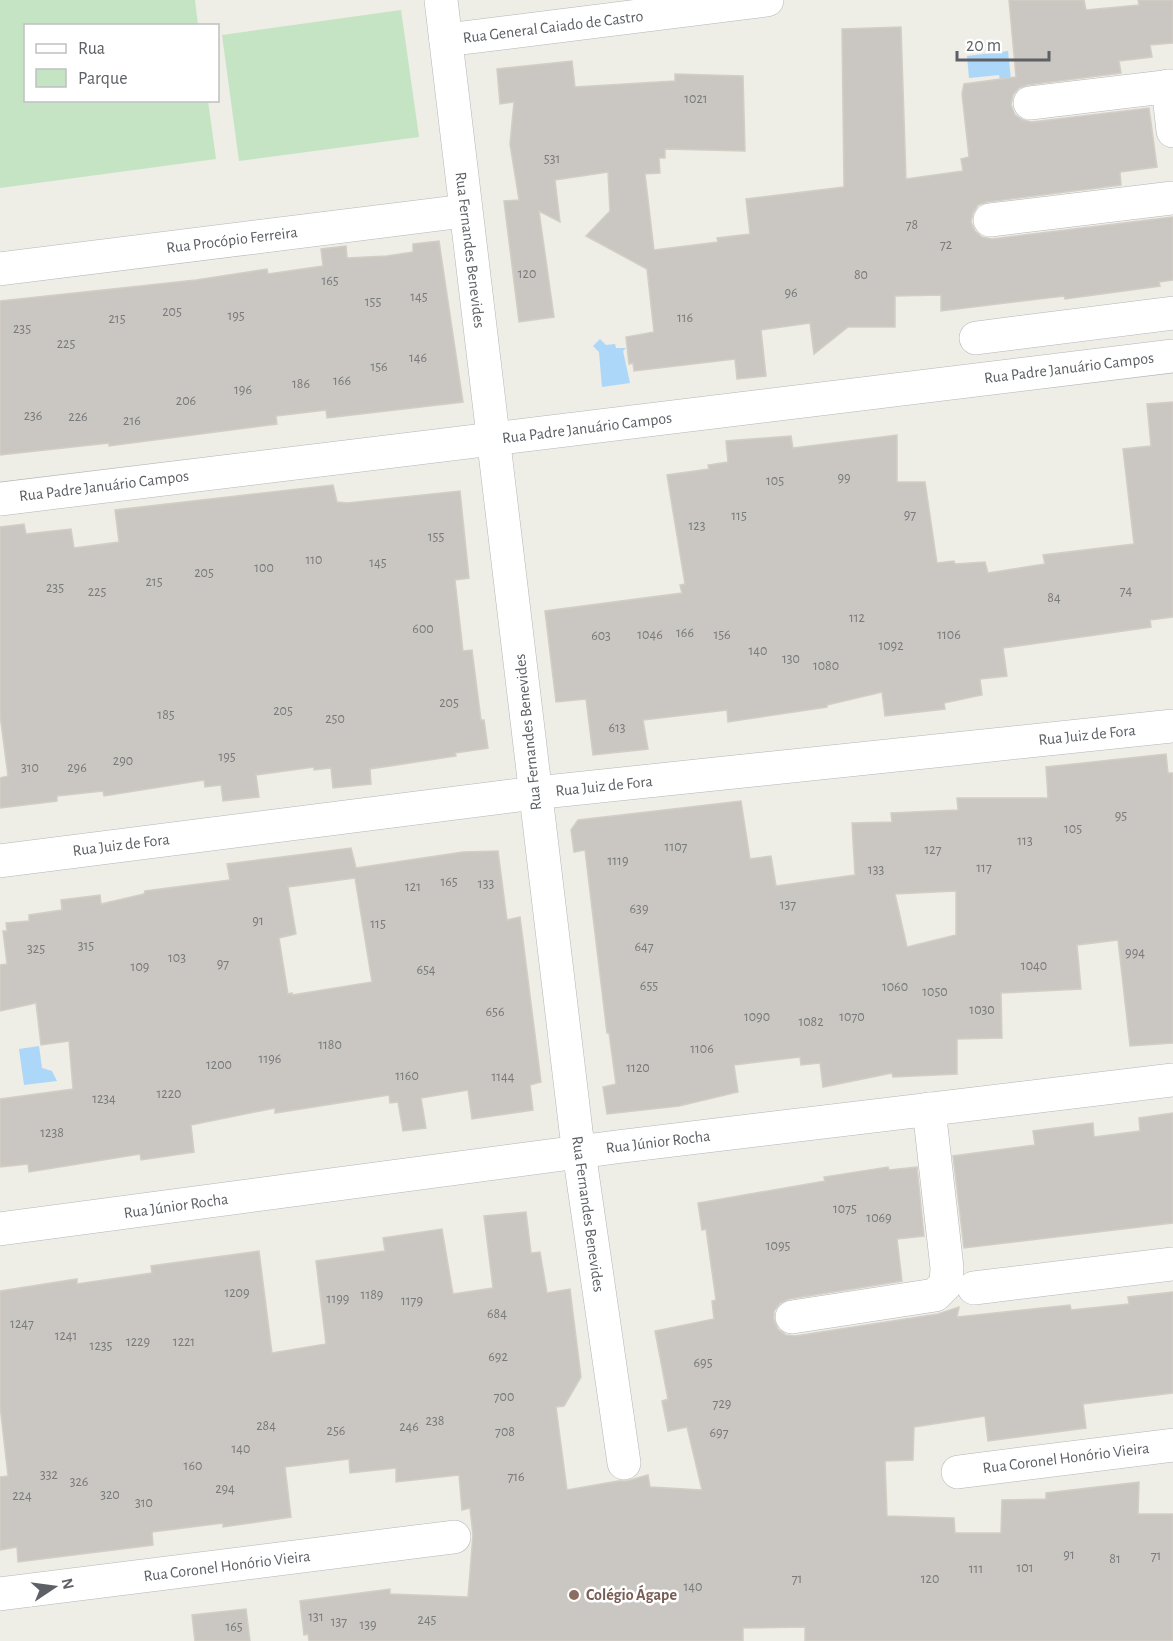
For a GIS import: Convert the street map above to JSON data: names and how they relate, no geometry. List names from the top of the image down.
{
  "streets": {
    "street": [
      "Rua General Caiado de Castro",
      "Rua Procópio Ferreira",
      "Rua Fernandes Benevides",
      "Rua Padre Januário Campos",
      "Rua Juiz de Fora",
      "Rua Júnior Rocha",
      "Rua Coronel Honório Vieira"
    ]
  },
  "crossings": [
    ["Rua General Caiado de Castro", "Rua Fernandes Benevides"],
    ["Rua Procópio Ferreira", "Rua Fernandes Benevides"],
    ["Rua Fernandes Benevides", "Rua Padre Januário Campos"],
    ["Rua Fernandes Benevides", "Rua Juiz de Fora"],
    ["Rua Fernandes Benevides", "Rua Júnior Rocha"]
  ],
  "places": ["Colégio Ágape"],
  "house_numbers": [
    "1021",
    "531",
    "78",
    "72",
    "120",
    "80",
    "165",
    "96",
    "145",
    "155",
    "205",
    "195",
    "116",
    "215",
    "235",
    "225",
    "146",
    "156",
    "166",
    "186",
    "196",
    "206",
    "236",
    "226",
    "216",
    "99",
    "105",
    "97",
    "115",
    "123",
    "155",
    "110",
    "145",
    "100",
    "205",
    "215",
    "235",
    "74",
    "225",
    "84",
    "112",
    "600",
    "166",
    "1046",
    "156",
    "1106",
    "603",
    "1092",
    "140",
    "130",
    "1080",
    "205",
    "205",
    "185",
    "250",
    "613",
    "195",
    "290",
    "310",
    "296",
    "95",
    "105",
    "113",
    "1107",
    "127",
    "1119",
    "117",
    "133",
    "165",
    "133",
    "121",
    "137",
    "639",
    "91",
    "115",
    "315",
    "647",
    "325",
    "994",
    "103",
    "97",
    "1040",
    "109",
    "654",
    "655",
    "1060",
    "1050",
    "1030",
    "656",
    "1090",
    "1070",
    "1082",
    "1180",
    "1106",
    "1196",
    "1200",
    "1120",
    "1160",
    "1144",
    "1220",
    "1234",
    "1238",
    "1075",
    "1069",
    "1095",
    "1209",
    "1189",
    "1199",
    "1179",
    "684",
    "1247",
    "1241",
    "1229",
    "1221",
    "1235",
    "692",
    "695",
    "700",
    "729",
    "238",
    "284",
    "246",
    "256",
    "708",
    "697",
    "140",
    "160",
    "332",
    "716",
    "326",
    "294",
    "320",
    "224",
    "310",
    "91",
    "71",
    "81",
    "101",
    "111",
    "71",
    "120",
    "140",
    "131",
    "245",
    "137",
    "139",
    "165"
  ],
  "legend": ["Rua", "Parque"],
  "scale_bar": "20 m",
  "north": "right"
}
